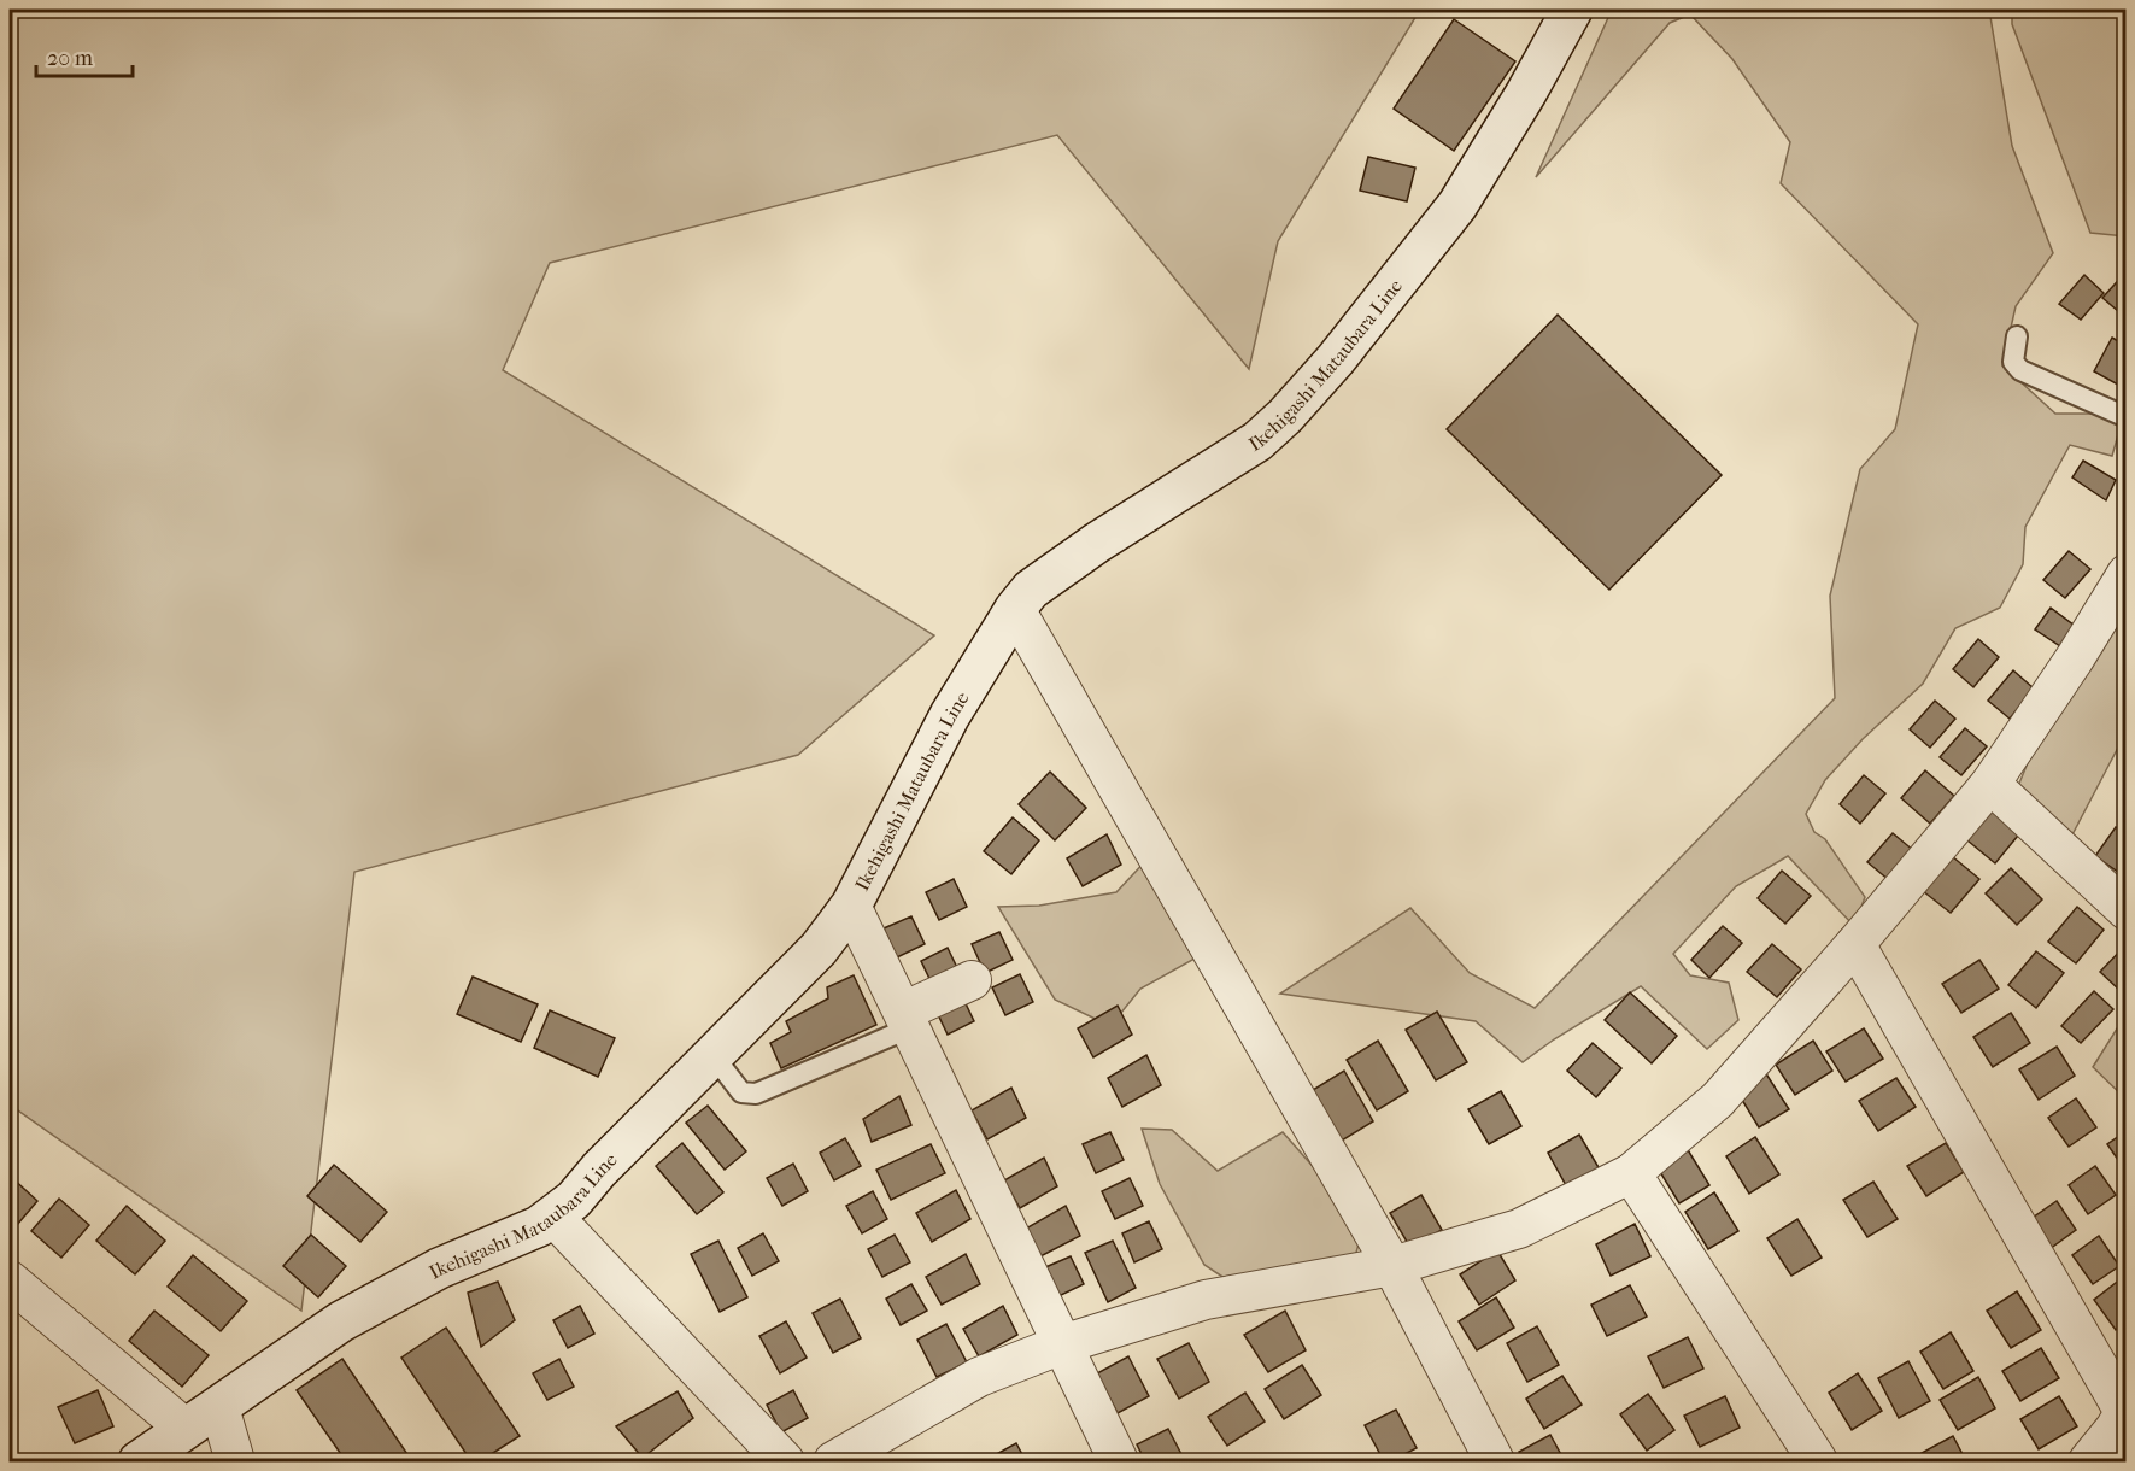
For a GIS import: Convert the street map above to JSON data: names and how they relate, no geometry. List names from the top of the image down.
{
  "streets": {
    "main road": ["Ikehigashi Mataubara Line"]
  },
  "scale_bar": "20 m"
}
